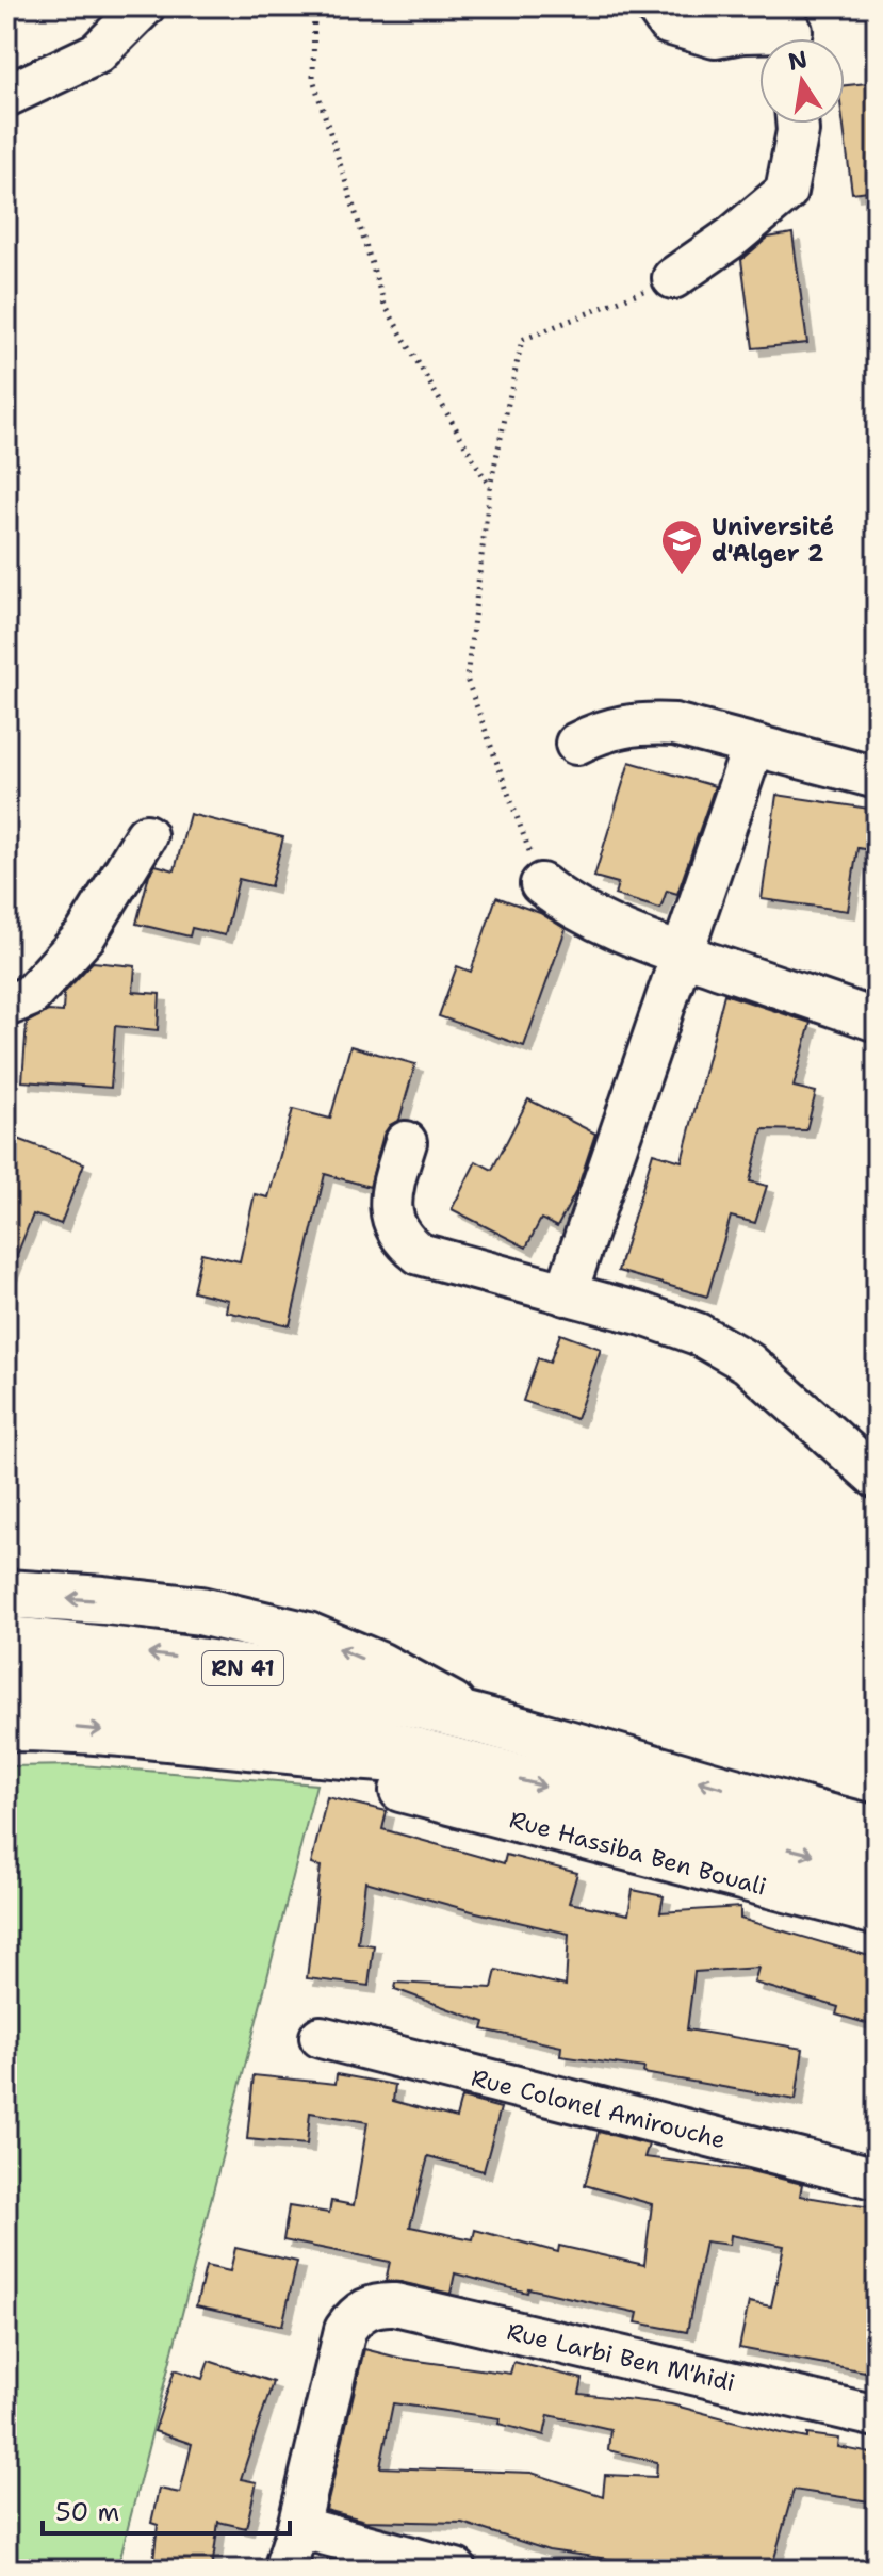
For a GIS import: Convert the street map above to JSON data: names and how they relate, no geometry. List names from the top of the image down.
{
  "streets": {
    "main road": ["RN 41"],
    "street": ["Rue Hassiba Ben Bouali", "Rue Colonel Amirouche", "Rue Larbi Ben M'hidi"]
  },
  "places": {
    "school or university": ["Université d'Alger 2"]
  },
  "scale_bar": "50 m",
  "north": "top"
}
